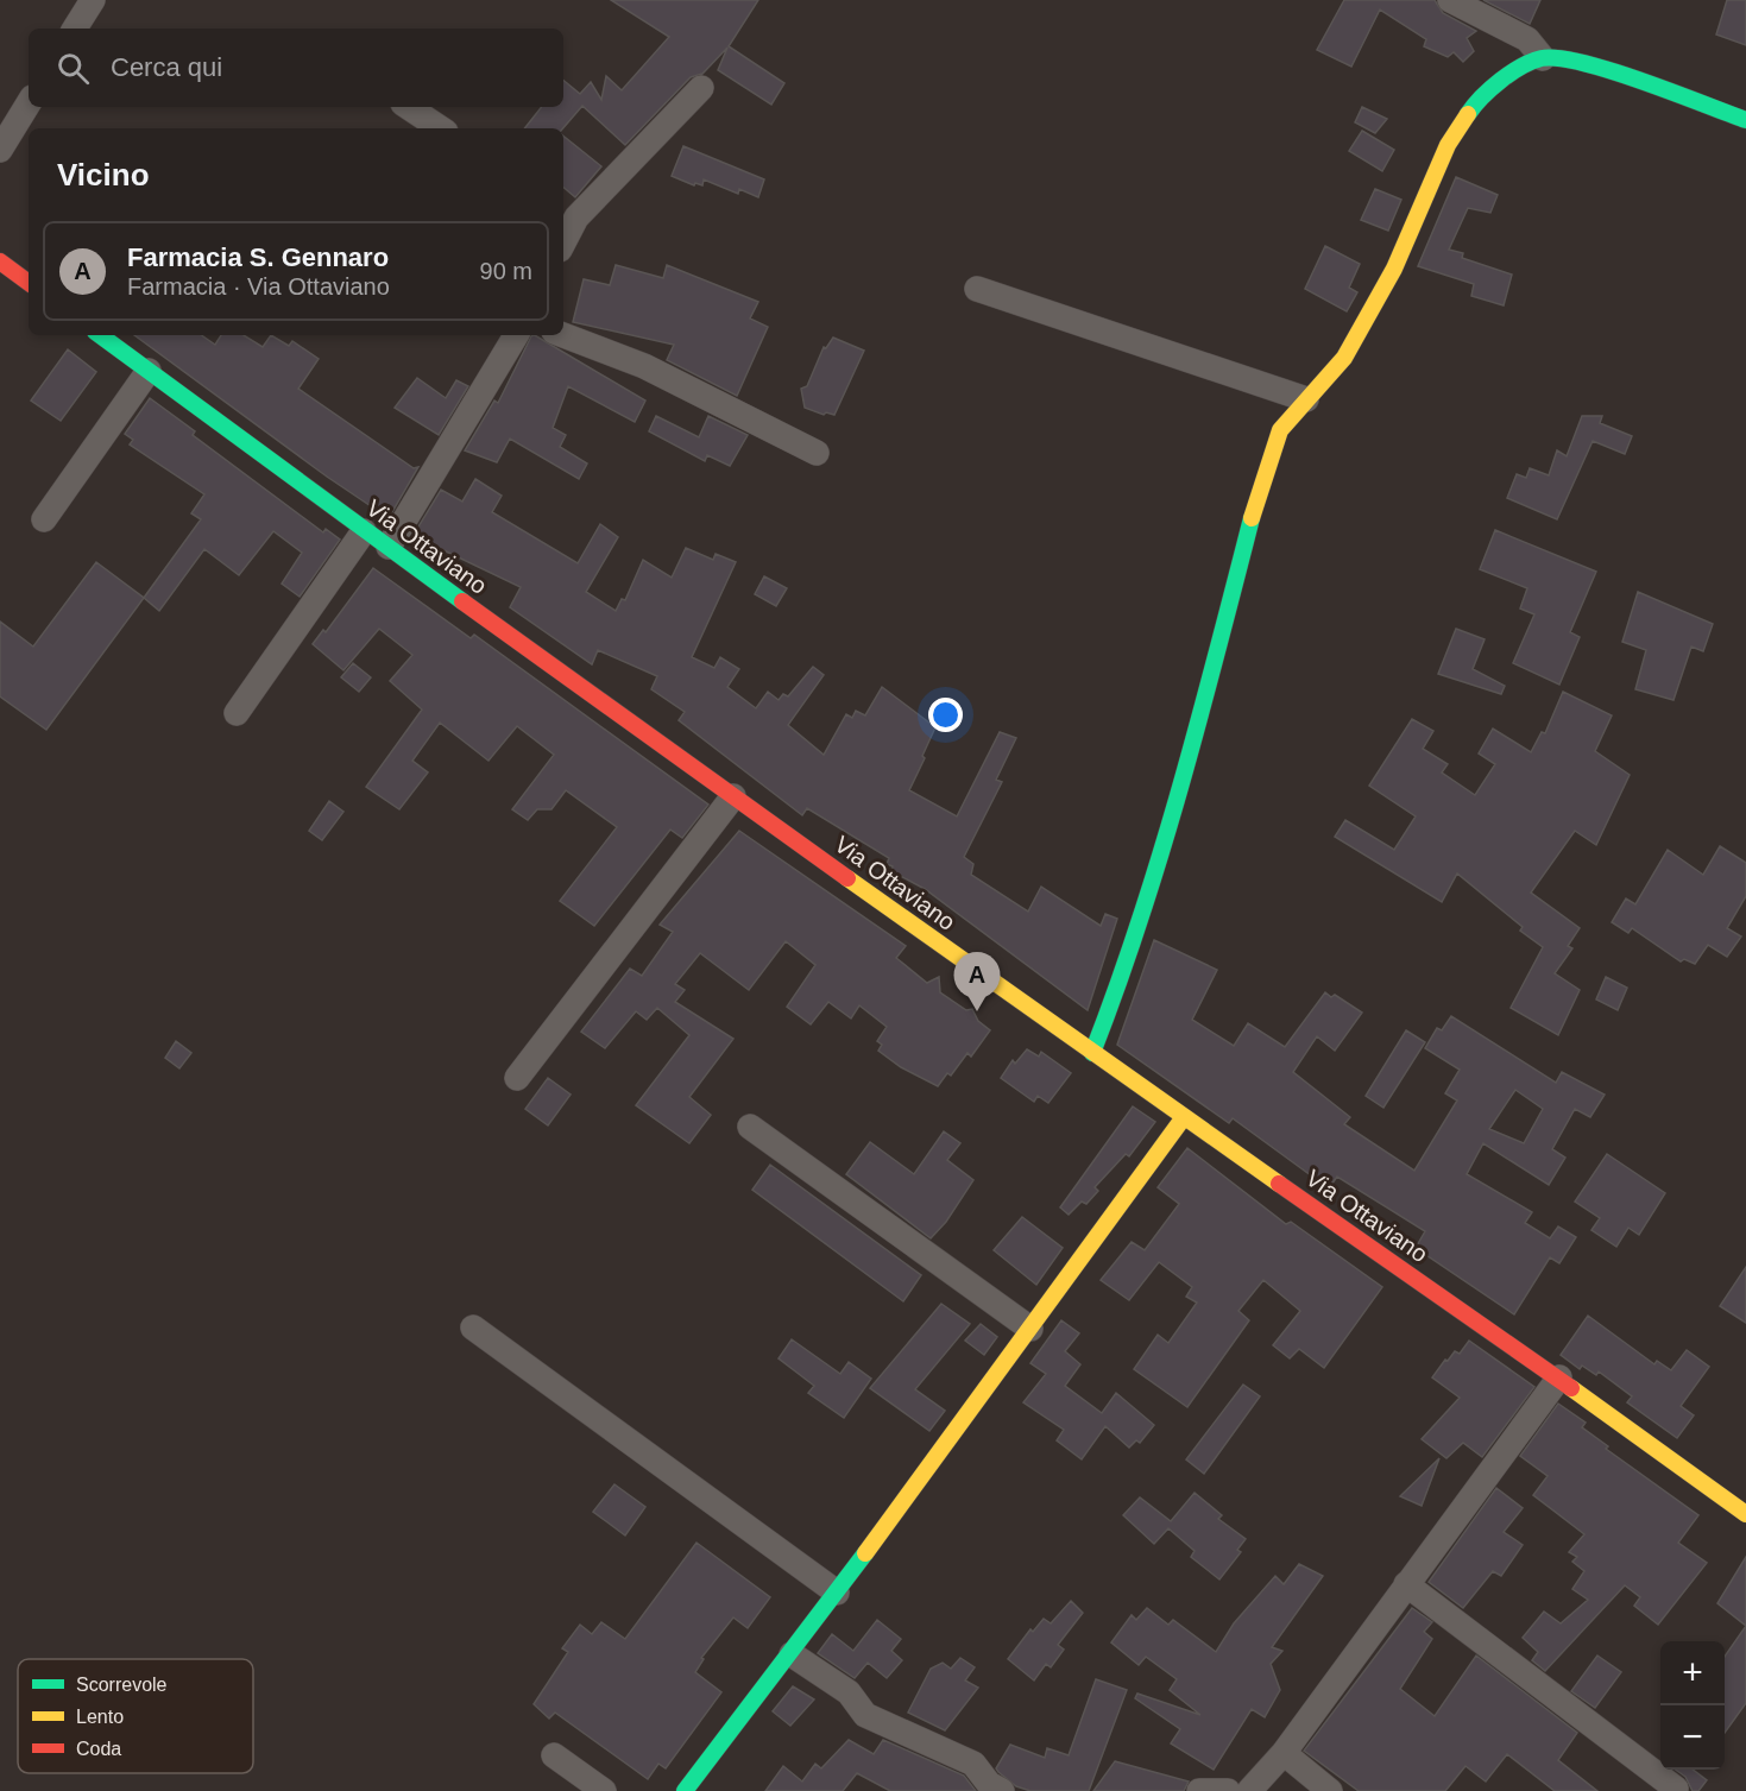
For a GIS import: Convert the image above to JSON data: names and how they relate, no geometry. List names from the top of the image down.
{
  "streets": {
    "street": ["Via Ottaviano"]
  },
  "legend": ["Scorrevole", "Lento", "Coda"],
  "page": {
    "search": "Cerca qui",
    "heading": "Vicino",
    "list": [
      {
        "mark": "A",
        "name": "Farmacia S. Gennaro",
        "note": "Farmacia · Via Ottaviano",
        "value": "90 m"
      }
    ],
    "pins": "A",
    "map_buttons": ["+", "−"]
  }
}
